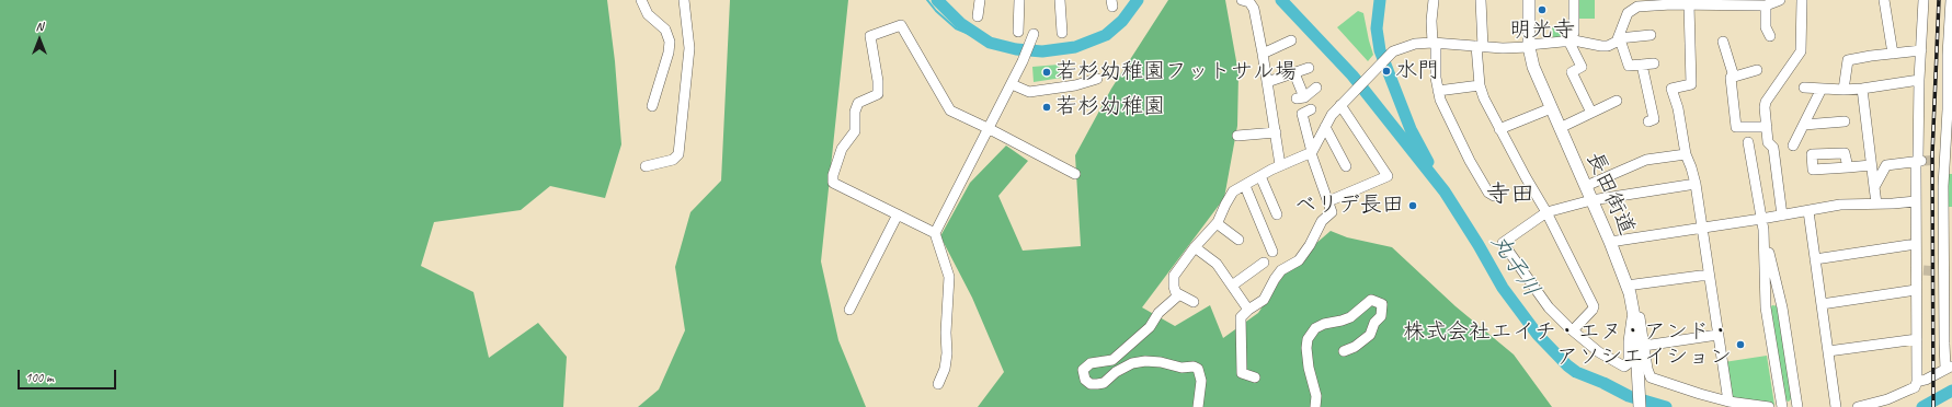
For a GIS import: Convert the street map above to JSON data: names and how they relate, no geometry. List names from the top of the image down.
{
  "streets": {
    "main road": ["長田街道"]
  },
  "districts": ["寺田"],
  "water": ["丸子川"],
  "places": [
    "明光寺",
    "水門",
    "若杉幼稚園フットサル場",
    "若杉幼稚園",
    "ベリデ長田",
    "株式会社エイチ・エヌ・アンド・ アソシエイション"
  ],
  "scale_bar": "100 m",
  "north": "top"
}
